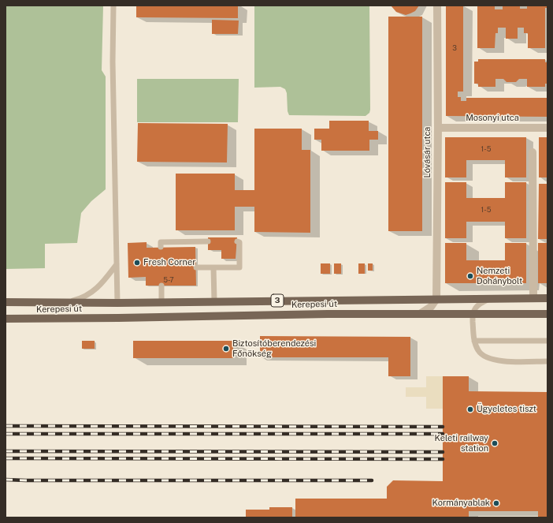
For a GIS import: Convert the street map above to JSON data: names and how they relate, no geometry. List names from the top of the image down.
{
  "streets": {
    "main road": ["3", "Kerepesi út"],
    "street": ["Mosonyi utca", "Lóvásár utca"]
  },
  "crossings": [
    ["Mosonyi utca", "Lóvásár utca"],
    ["Lóvásár utca", "Kerepesi út"]
  ],
  "places": [
    "Fresh Corner",
    "Nemzeti Dohánybolt",
    "Biztosítóberendezési Főnökség",
    "Ügyeletes tiszt",
    "Keleti railway station",
    "Kormányablak"
  ],
  "house_numbers": [
    "3",
    "1-5",
    "1-5",
    "5-7"
  ]
}
